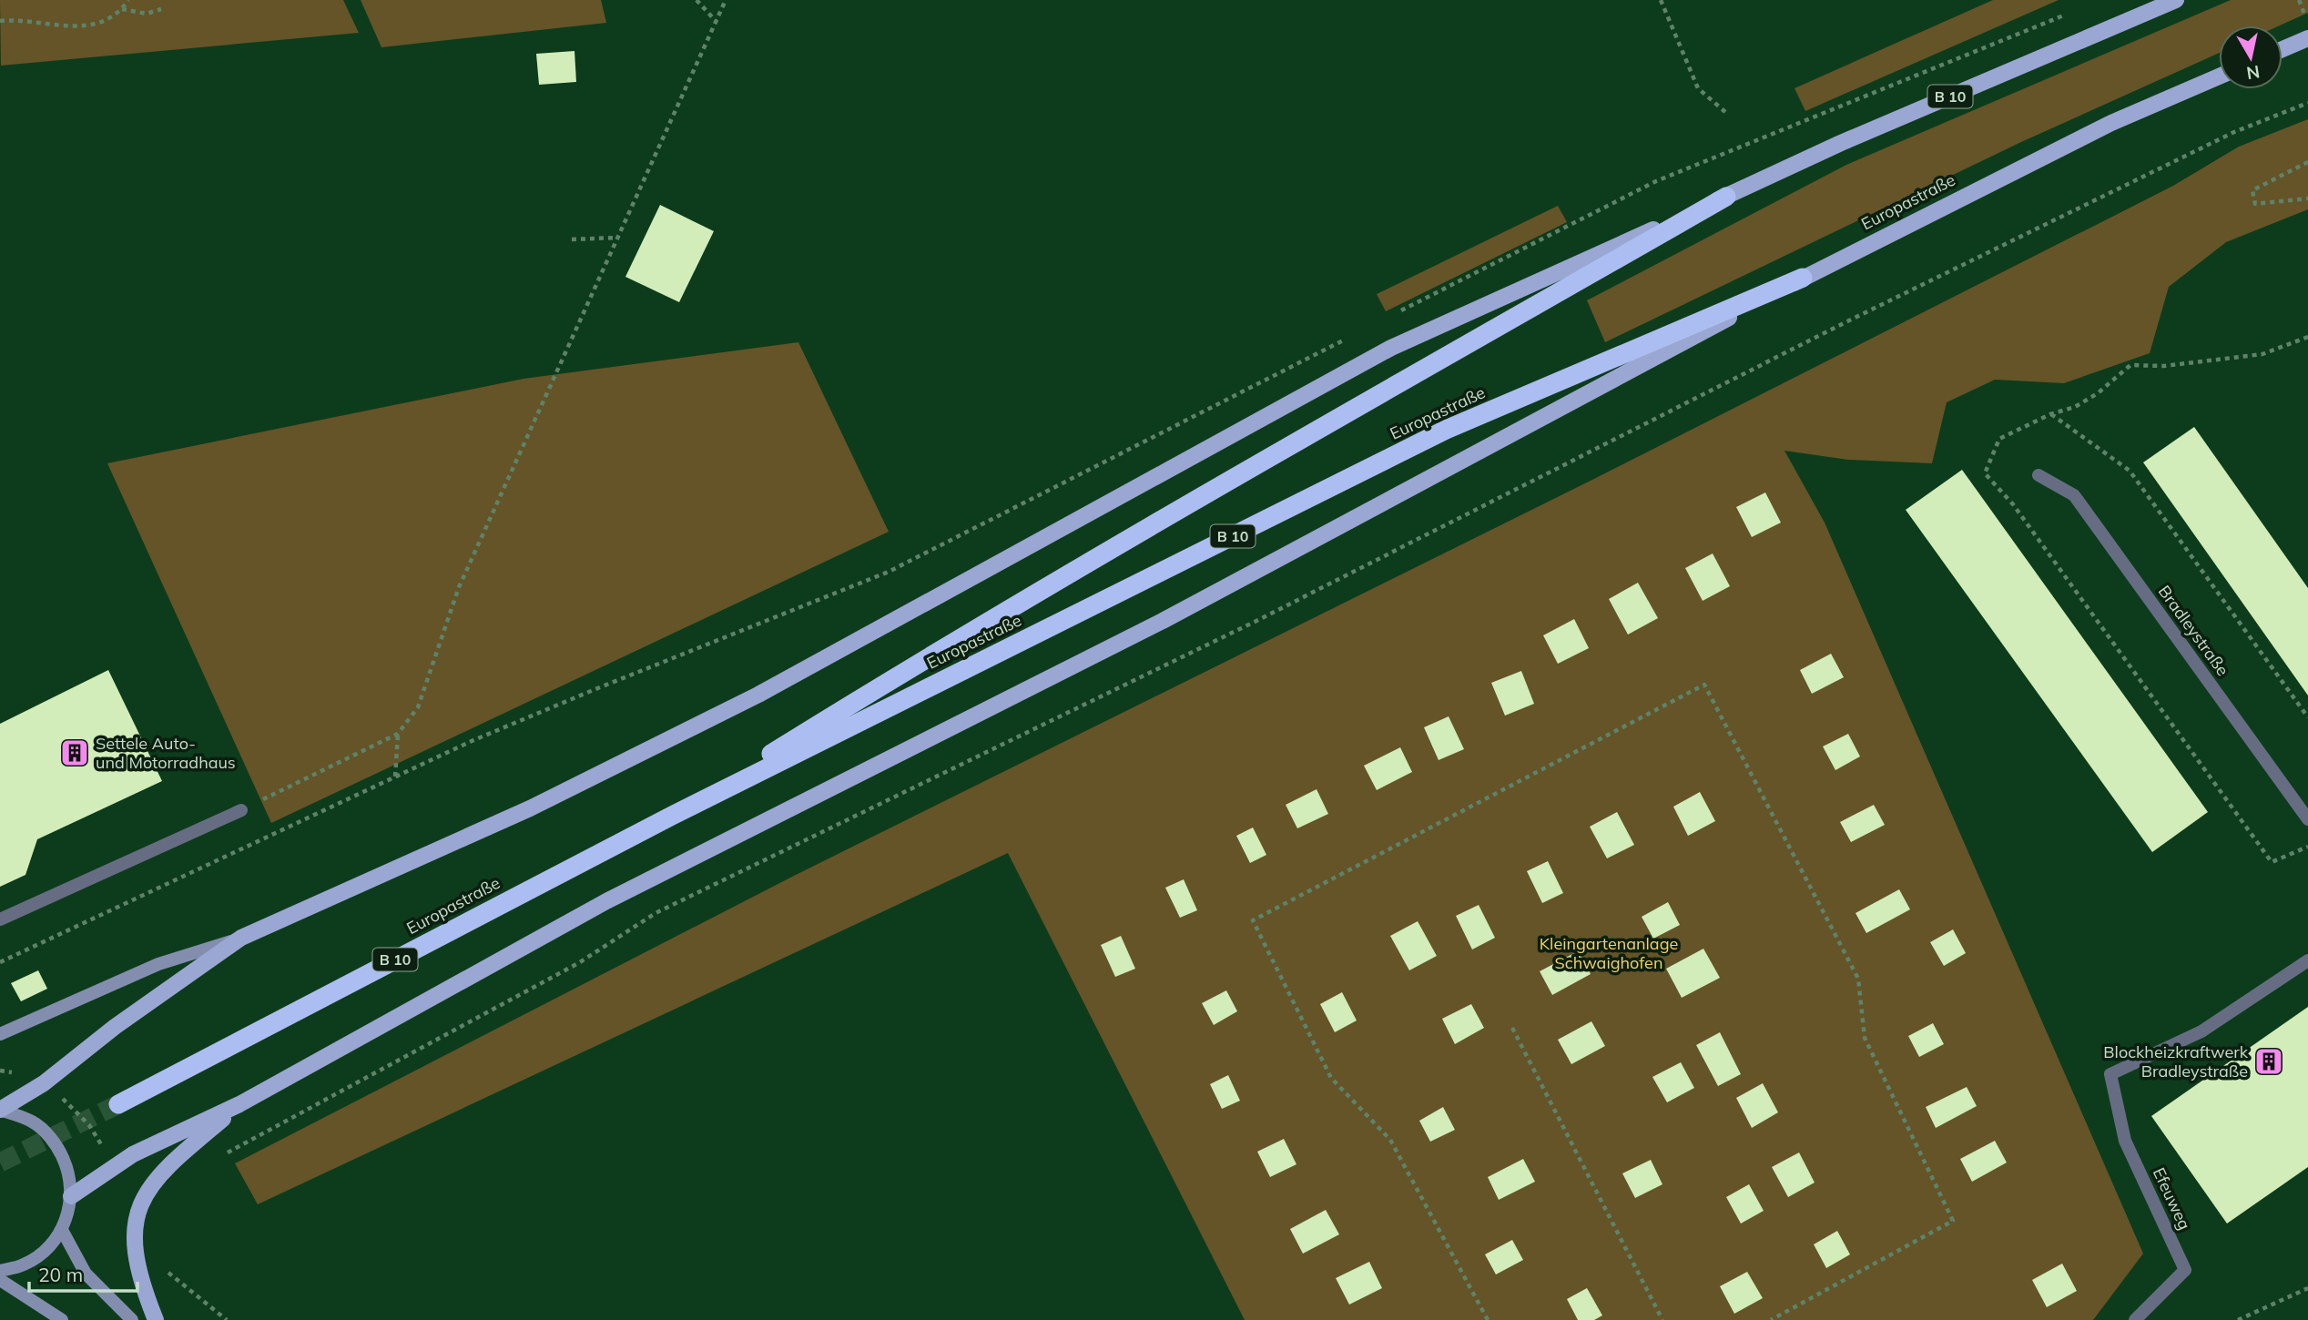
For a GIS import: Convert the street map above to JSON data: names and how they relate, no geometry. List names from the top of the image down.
{
  "streets": {
    "highway": ["B 10", "Europastraße"],
    "lane": ["Bradleystraße", "Efeuweg"]
  },
  "parks": ["Kleingartenanlage Schwaighofen"],
  "places": {
    "building": ["Settele Auto- und Motorradhaus", "Blockheizkraftwerk Bradleystraße"]
  },
  "scale_bar": "20 m",
  "north": "bottom"
}
